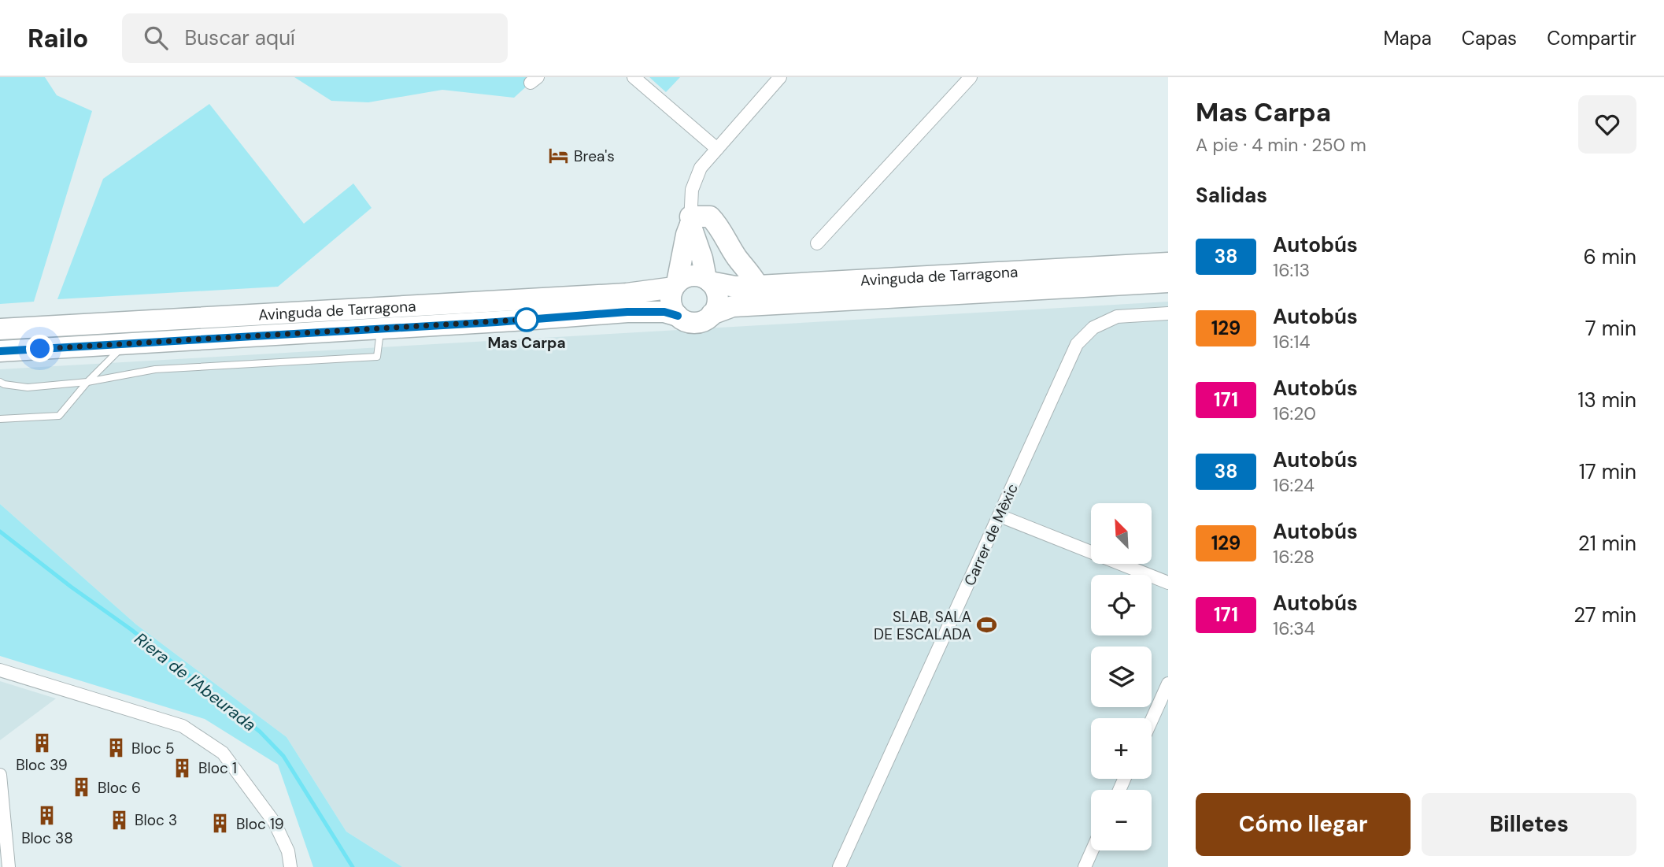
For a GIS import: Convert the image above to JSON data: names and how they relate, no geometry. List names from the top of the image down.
{
  "streets": {
    "main road": ["Avinguda de Tarragona"],
    "street": ["Carrer de Mèxic"]
  },
  "water": ["Riera de l'Abeurada"],
  "places": {
    "hotel": ["Brea's"],
    "other": ["Mas Carpa"],
    "sports": ["SLAB, SALA DE ESCALADA"],
    "building": [
      "Bloc 39",
      "Bloc 5",
      "Bloc 1",
      "Bloc 6",
      "Bloc 38",
      "Bloc 3",
      "Bloc 19"
    ]
  },
  "lines": ["bus line 38"],
  "north": "top left",
  "page": {
    "header": "Railo",
    "search": "Buscar aquí",
    "nav": ["Mapa", "Capas", "Compartir"],
    "heading": [
      ["Mas Carpa", "A pie · 4 min · 250 m"],
      "Salidas"
    ],
    "list": [
      {
        "mark": "38",
        "name": "Autobús",
        "note": "16:13",
        "value": "6 min"
      },
      {
        "mark": "129",
        "name": "Autobús",
        "note": "16:14",
        "value": "7 min"
      },
      {
        "mark": "171",
        "name": "Autobús",
        "note": "16:20",
        "value": "13 min"
      },
      {
        "mark": "38",
        "name": "Autobús",
        "note": "16:24",
        "value": "17 min"
      },
      {
        "mark": "129",
        "name": "Autobús",
        "note": "16:28",
        "value": "21 min"
      },
      {
        "mark": "171",
        "name": "Autobús",
        "note": "16:34",
        "value": "27 min"
      }
    ],
    "map_buttons": ["+", "−"],
    "buttons": ["Cómo llegar", "Billetes"]
  }
}
